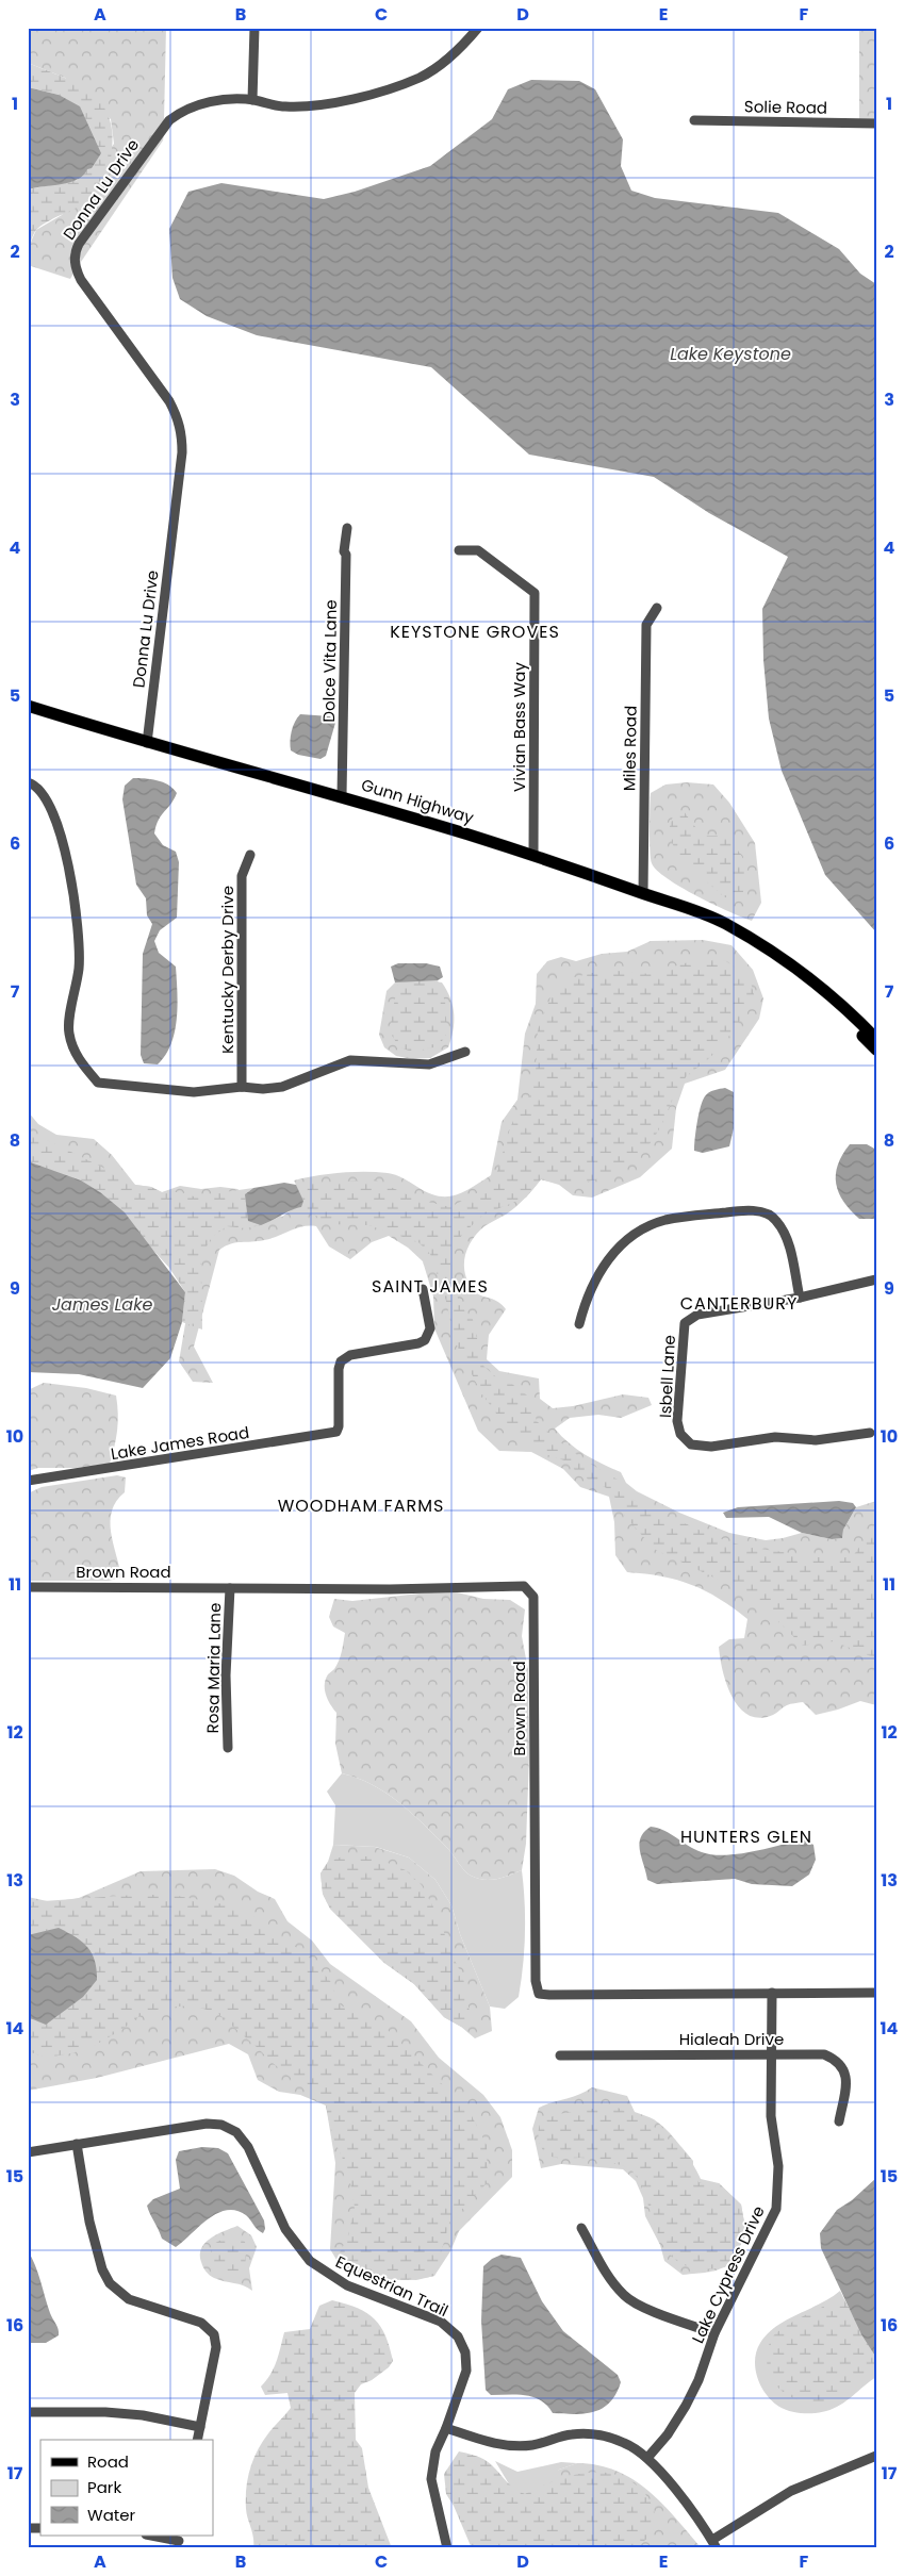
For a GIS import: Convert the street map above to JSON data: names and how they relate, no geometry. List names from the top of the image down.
{
  "streets": {
    "main road": ["Gunn Highway"],
    "street": [
      "Solie Road",
      "Donna Lu Drive",
      "Dolce Vita Lane",
      "Vivian Bass Way",
      "Miles Road",
      "Kentucky Derby Drive",
      "Isbell Lane",
      "Lake James Road",
      "Brown Road",
      "Rosa Maria Lane",
      "Hialeah Drive",
      "Lake Cypress Drive",
      "Equestrian Trail"
    ]
  },
  "crossings": [
    ["Donna Lu Drive", "Gunn Highway"],
    ["Dolce Vita Lane", "Gunn Highway"],
    ["Vivian Bass Way", "Gunn Highway"],
    ["Miles Road", "Gunn Highway"],
    ["Brown Road", "Rosa Maria Lane"],
    ["Brown Road", "Lake Cypress Drive"],
    ["Hialeah Drive", "Lake Cypress Drive"]
  ],
  "districts": [
    "KEYSTONE GROVES",
    "SAINT JAMES",
    "CANTERBURY",
    "WOODHAM FARMS",
    "HUNTERS GLEN"
  ],
  "water": ["Lake Keystone", "James Lake"],
  "legend": ["Road", "Park", "Water"],
  "grid": {
    "columns": [
      "A",
      "B",
      "C",
      "D",
      "E",
      "F"
    ],
    "rows": [
      "1",
      "2",
      "3",
      "4",
      "5",
      "6",
      "7",
      "8",
      "9",
      "10",
      "11",
      "12",
      "13",
      "14",
      "15",
      "16",
      "17"
    ]
  }
}
